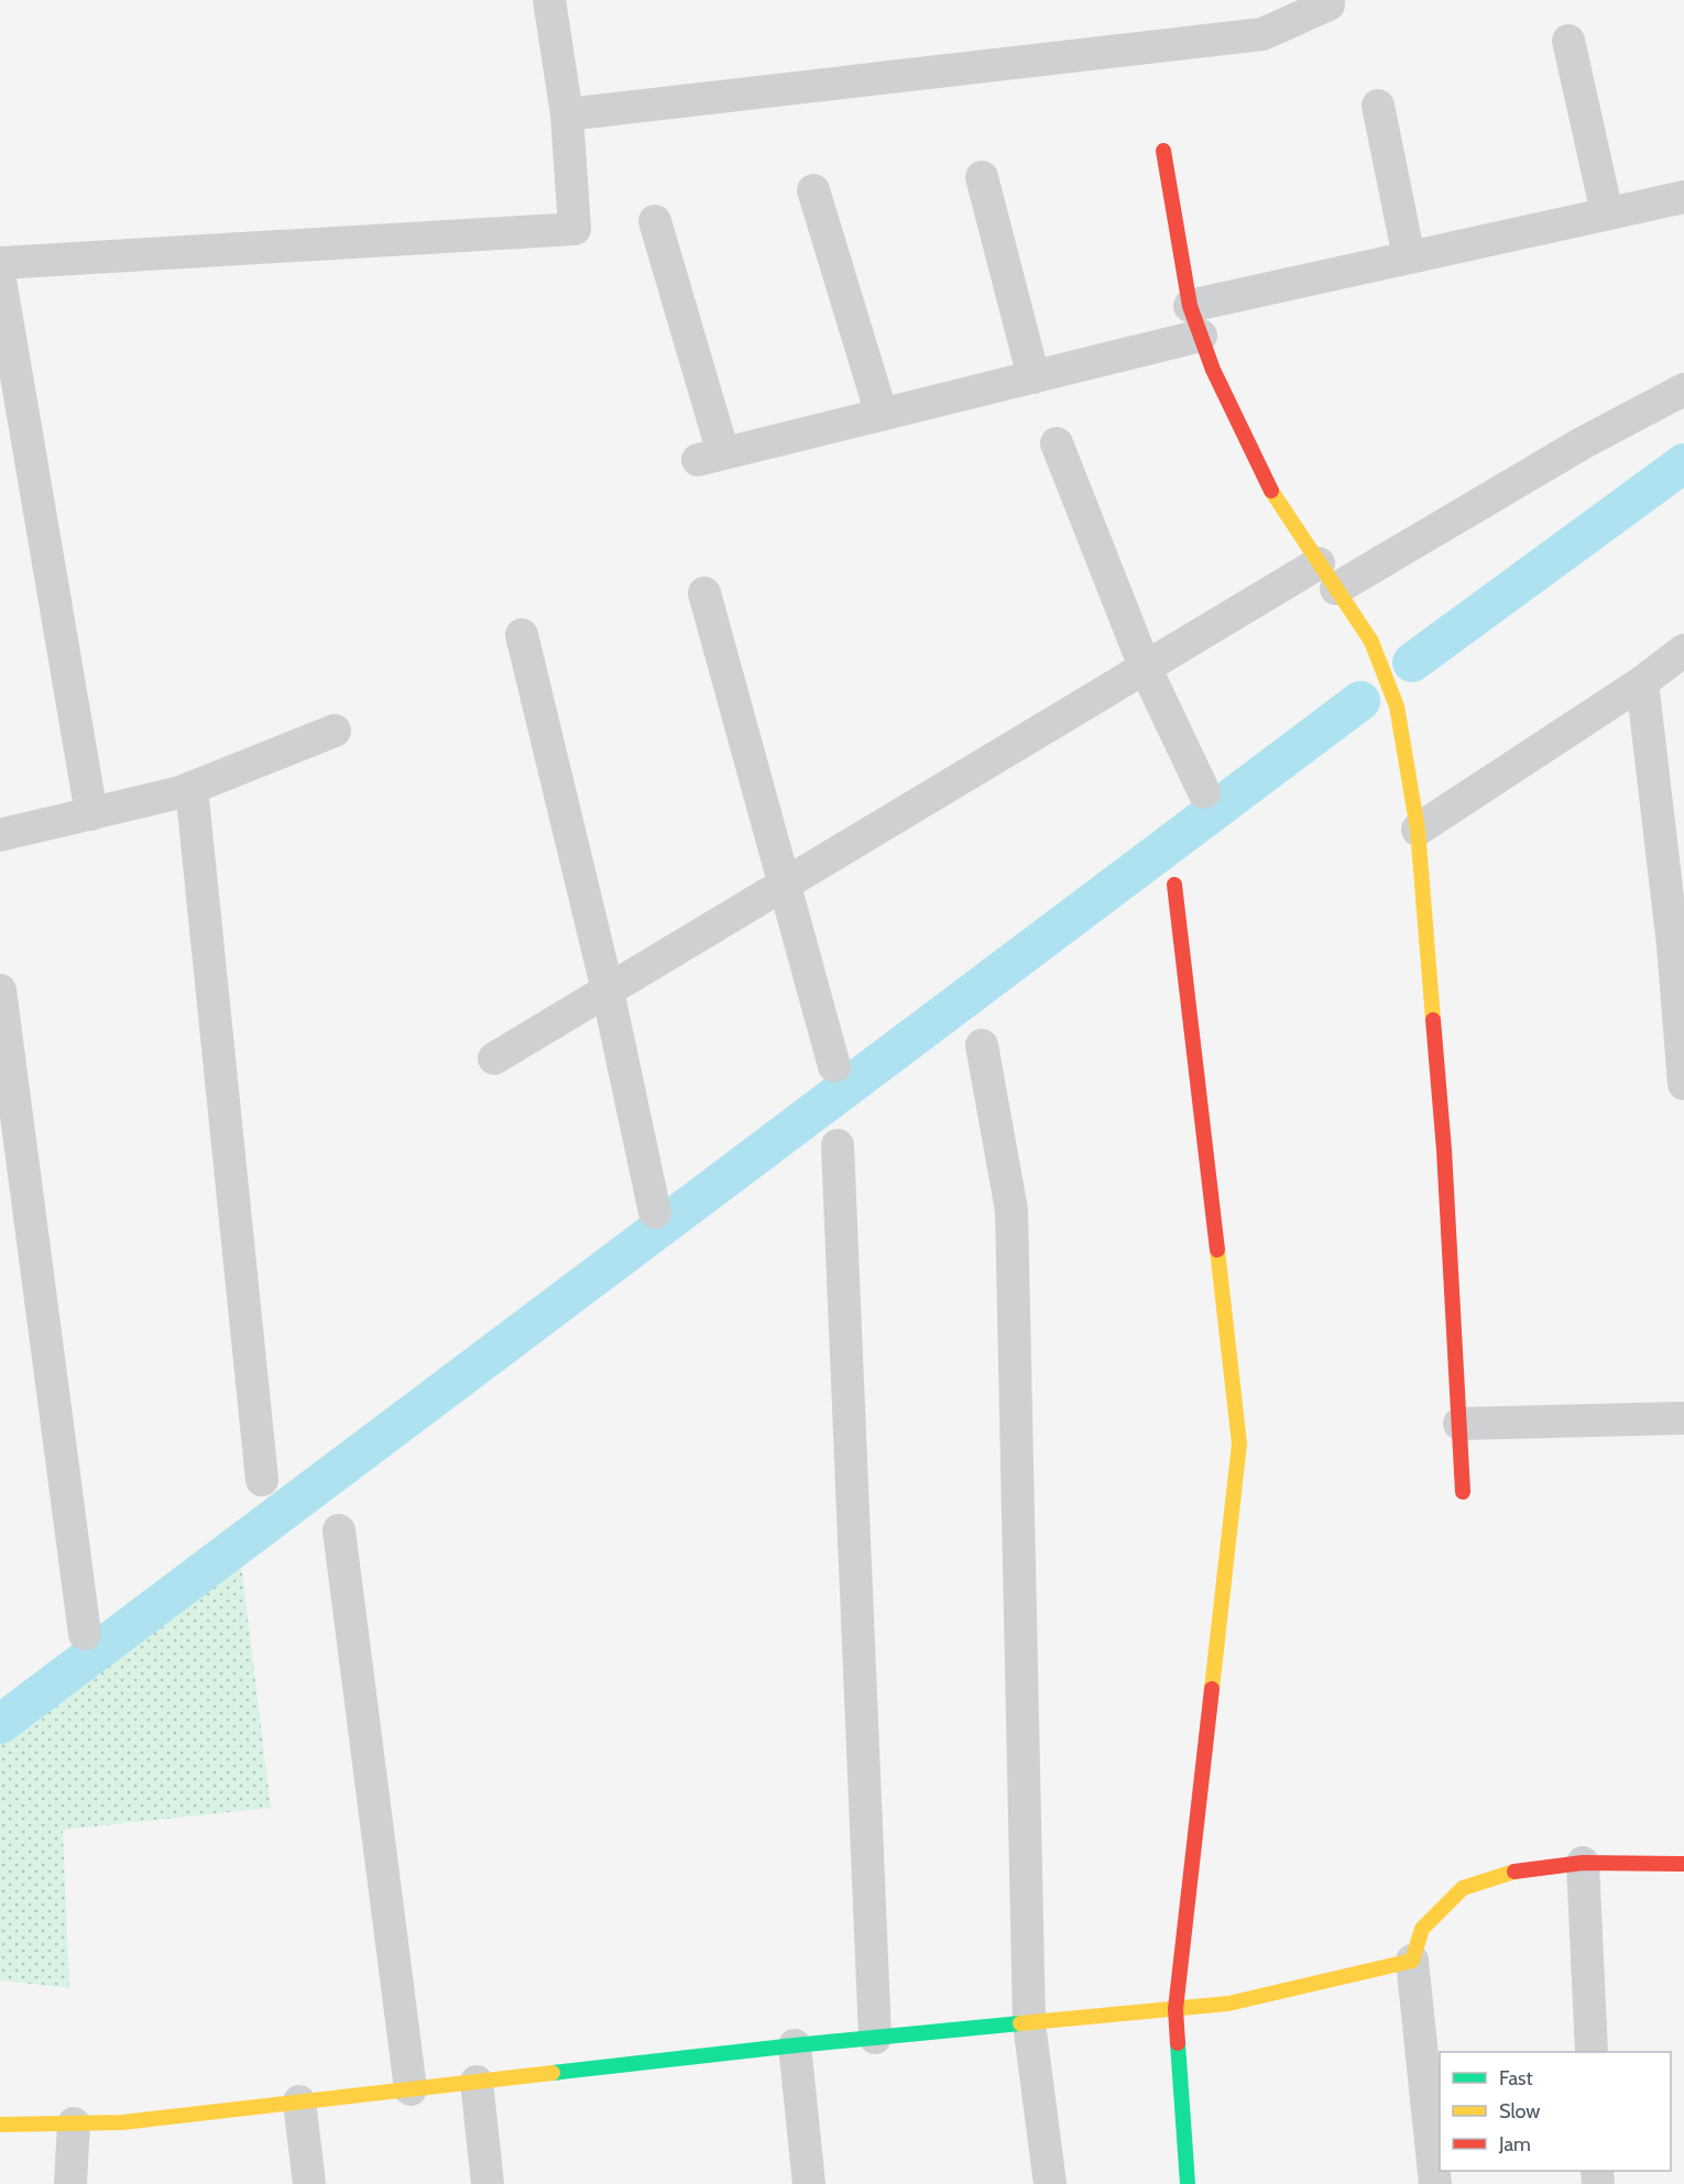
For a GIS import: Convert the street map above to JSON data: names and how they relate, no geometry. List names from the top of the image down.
{
  "legend": ["Fast", "Slow", "Jam"]
}
